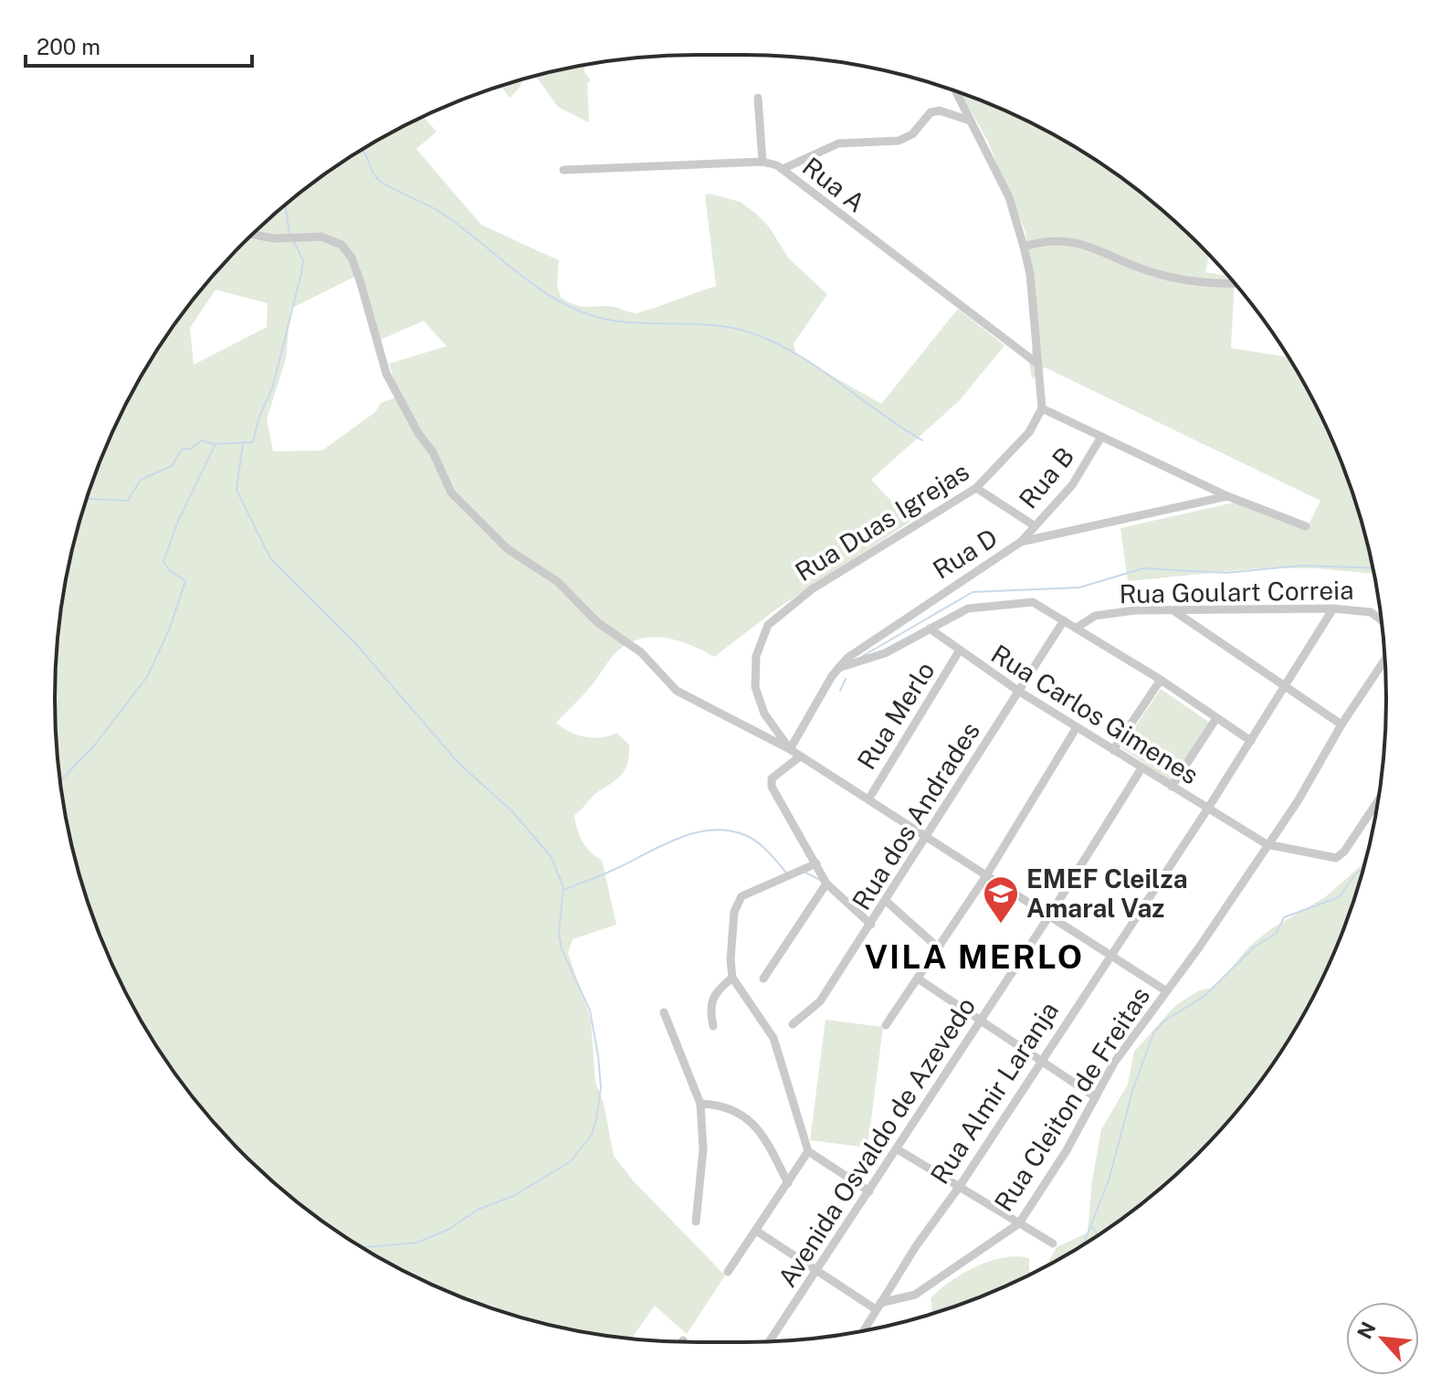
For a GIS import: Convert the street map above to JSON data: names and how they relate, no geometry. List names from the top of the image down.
{
  "streets": {
    "street": [
      "Rua A",
      "Rua B",
      "Rua Duas Igrejas",
      "Rua D",
      "Rua Goulart Correia",
      "Rua Carlos Gimenes",
      "Rua Merlo",
      "Rua dos Andrades",
      "Rua Almir Laranja",
      "Rua Cleiton de Freitas",
      "Avenida Osvaldo de Azevedo"
    ]
  },
  "crossings": [
    ["Rua B", "Rua D"],
    ["Rua Duas Igrejas", "Rua D"],
    ["Rua Goulart Correia", "Rua Almir Laranja"],
    ["Rua Carlos Gimenes", "Rua Merlo"],
    ["Rua Carlos Gimenes", "Rua dos Andrades"],
    ["Rua Carlos Gimenes", "Rua Almir Laranja"],
    ["Rua Carlos Gimenes", "Rua Cleiton de Freitas"],
    ["Rua Carlos Gimenes", "Avenida Osvaldo de Azevedo"],
    ["Rua Almir Laranja", "Rua Cleiton de Freitas"]
  ],
  "districts": ["VILA MERLO"],
  "places": {
    "school or university": ["EMEF Cleilza Amaral Vaz"]
  },
  "scale_bar": "200 m",
  "north": "top left"
}
